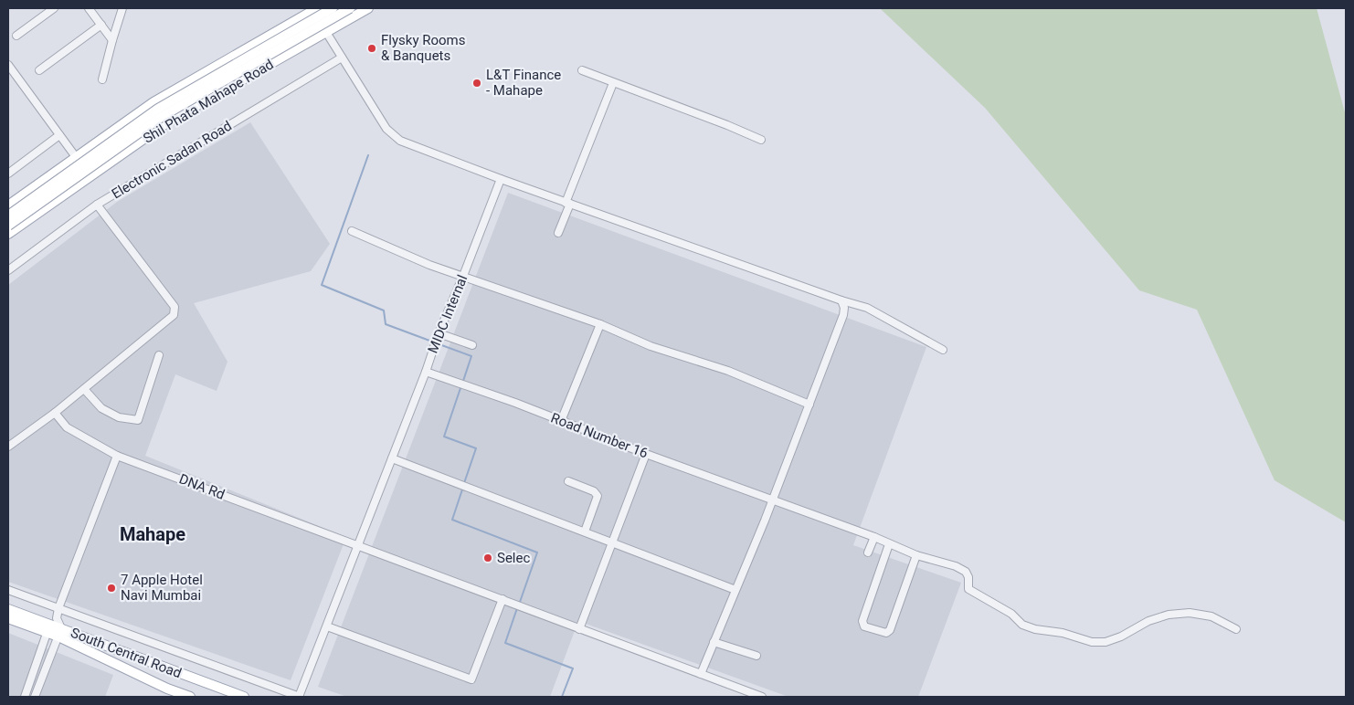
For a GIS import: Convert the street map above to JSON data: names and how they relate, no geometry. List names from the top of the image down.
{
  "streets": {
    "main road": ["Shil Phata Mahape Road", "South Central Road"],
    "street": [
      "Electronic Sadan Road",
      "MIDC Internal",
      "Road Number 16",
      "DNA Rd"
    ]
  },
  "crossings": [
    ["MIDC Internal", "Road Number 16"],
    ["MIDC Internal", "DNA Rd"]
  ],
  "districts": ["Mahape"],
  "places": [
    "Flysky Rooms & Banquets",
    "L&T Finance - Mahape",
    "Selec",
    "7 Apple Hotel Navi Mumbai"
  ]
}
